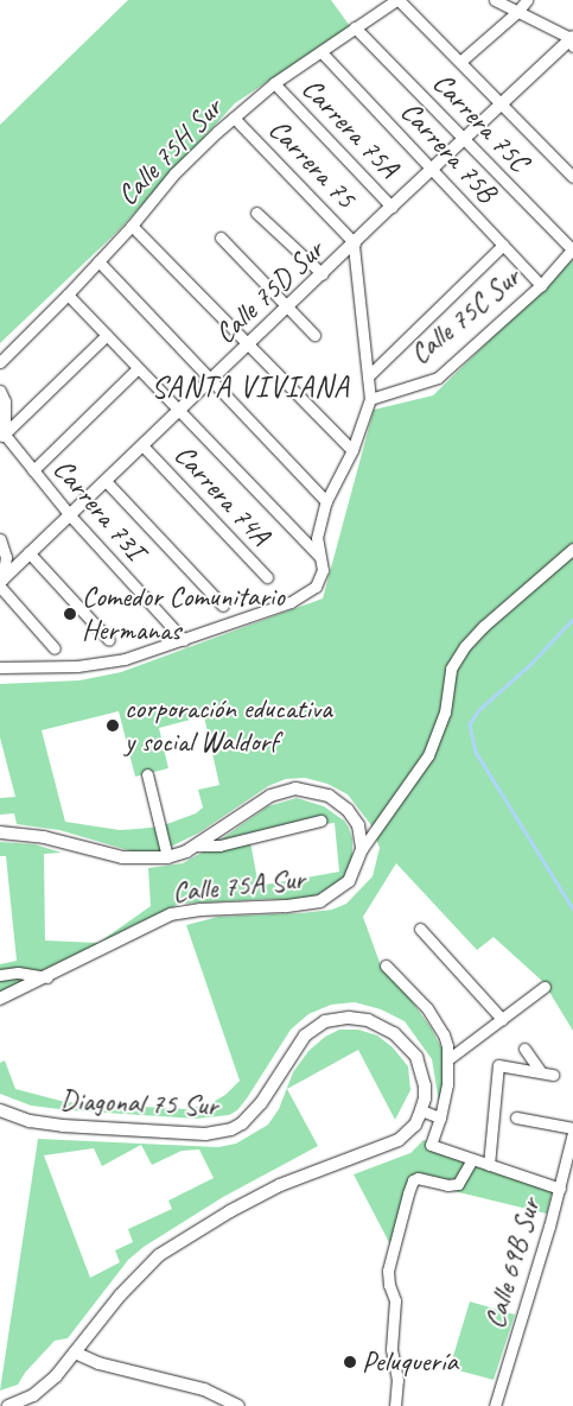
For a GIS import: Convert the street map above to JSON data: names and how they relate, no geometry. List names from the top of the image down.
{
  "streets": {
    "street": [
      "Carrera 75C",
      "Carrera 75A",
      "Calle 75H Sur",
      "Carrera 75B",
      "Carrera 75",
      "Calle 75D Sur",
      "Calle 75C Sur",
      "Carrera 74A",
      "Carrera 73I",
      "Calle 75A Sur",
      "Diagonal 75 Sur",
      "Calle 69B Sur"
    ]
  },
  "crossings": [
    ["Carrera 75C", "Calle 75H Sur"],
    ["Carrera 75C", "Calle 75D Sur"],
    ["Carrera 75C", "Calle 75C Sur"],
    ["Carrera 75A", "Calle 75H Sur"],
    ["Carrera 75A", "Calle 75D Sur"],
    ["Calle 75H Sur", "Carrera 75B"],
    ["Calle 75H Sur", "Carrera 75"],
    ["Carrera 75B", "Calle 75D Sur"],
    ["Carrera 75B", "Calle 75C Sur"],
    ["Carrera 75", "Calle 75D Sur"],
    ["Calle 75D Sur", "Carrera 74A"],
    ["Calle 75D Sur", "Carrera 73I"]
  ],
  "districts": ["SANTA VIVIANA"],
  "places": ["Comedor Comunitario Hermanas", "corporación educativa y social Waldorf", "Peluquería"]
}
